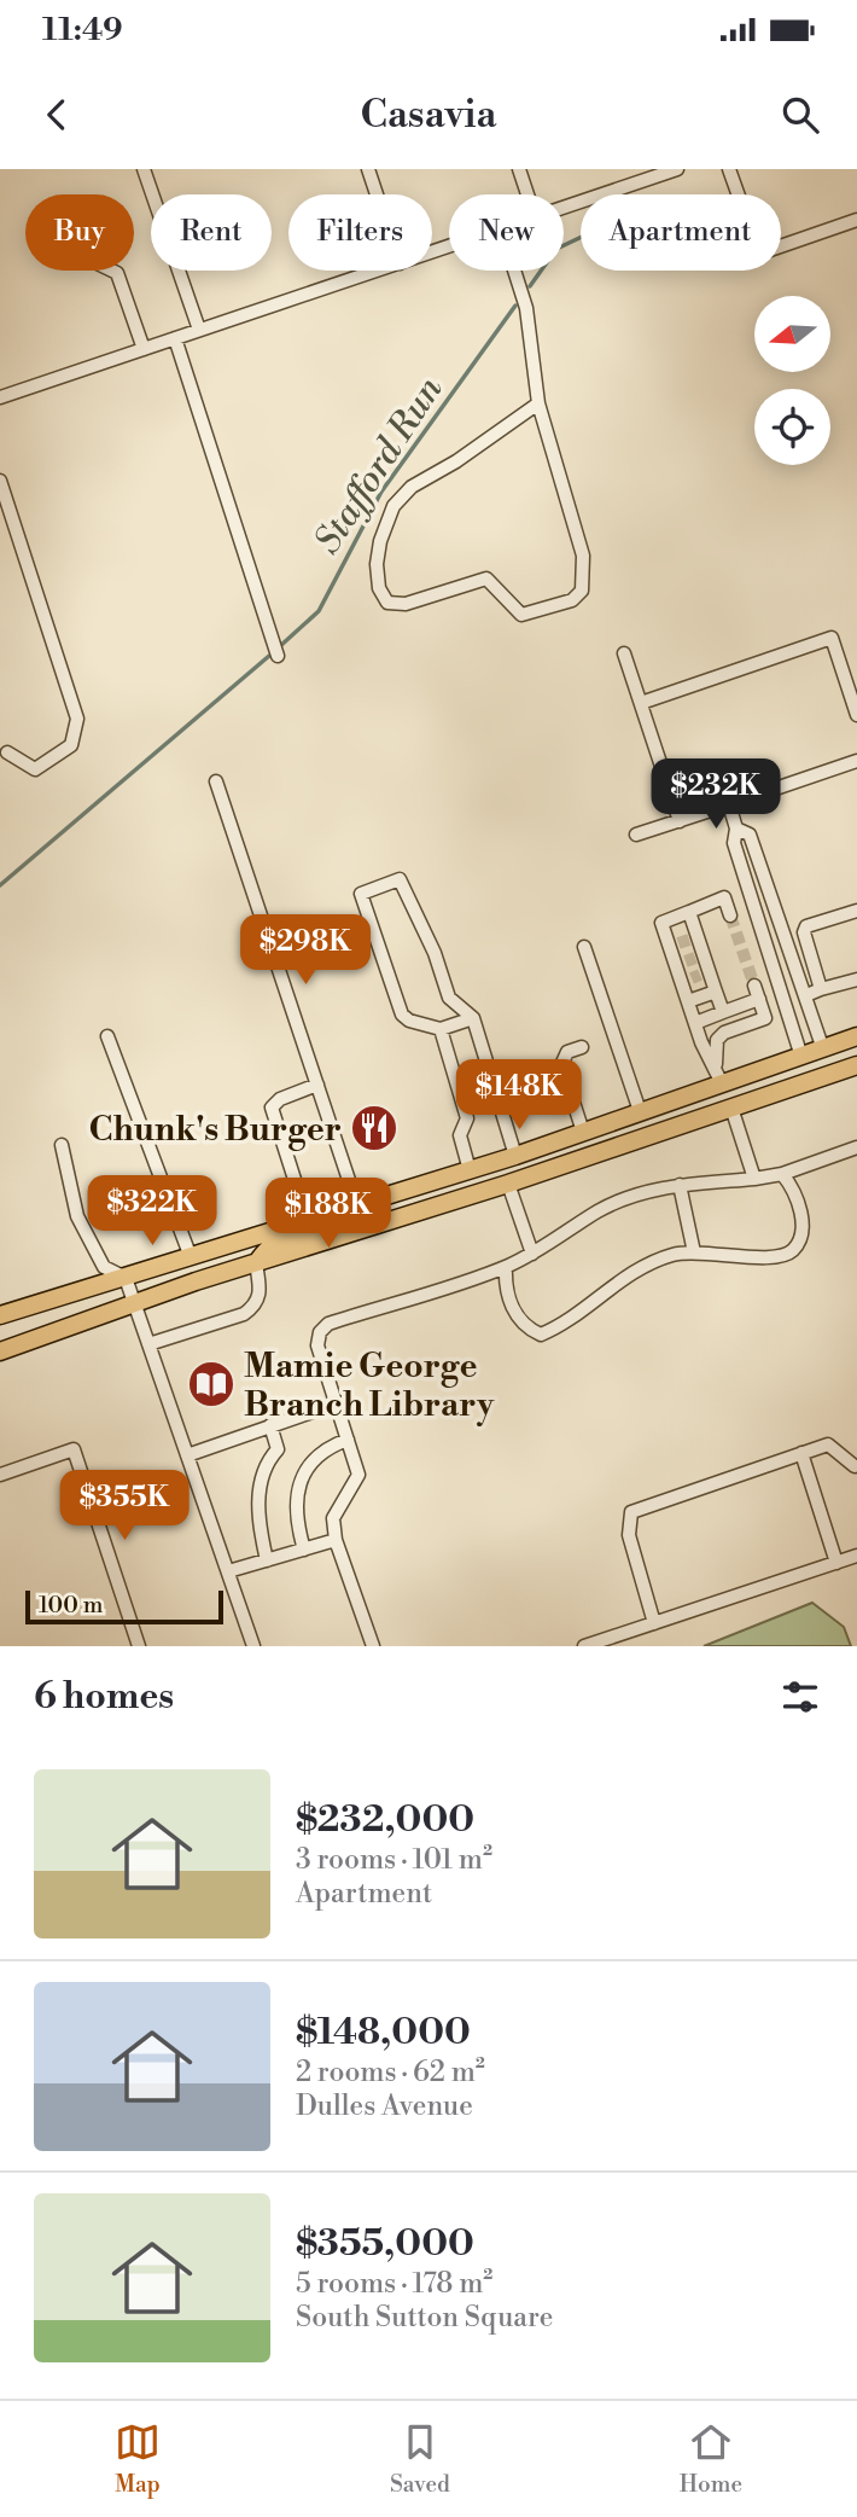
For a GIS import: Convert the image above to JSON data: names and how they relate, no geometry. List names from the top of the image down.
{
  "water": ["Stafford Run"],
  "places": {
    "restaurant": ["Chunk's Burger"],
    "library": ["Mamie George Branch Library"]
  },
  "scale_bar": "100 m",
  "north": "left",
  "page": {
    "status": "11:49",
    "header": "Casavia",
    "chip": [
      "Buy",
      "Rent",
      "Filters",
      "New",
      "Apartment"
    ],
    "price": [
      "$232K",
      "$298K",
      "$148K",
      "$322K",
      "$188K",
      "$355K"
    ],
    "scale": "100 m",
    "heading": "6 homes",
    "list": [
      {
        "name": "$232,000",
        "note": "3 rooms · 101 m² · Apartment"
      },
      {
        "name": "$148,000",
        "note": "2 rooms · 62 m² · Dulles Avenue"
      },
      {
        "name": "$355,000",
        "note": "5 rooms · 178 m² · South Sutton Square"
      }
    ],
    "tabs": ["Map", "Saved", "Home"]
  }
}
